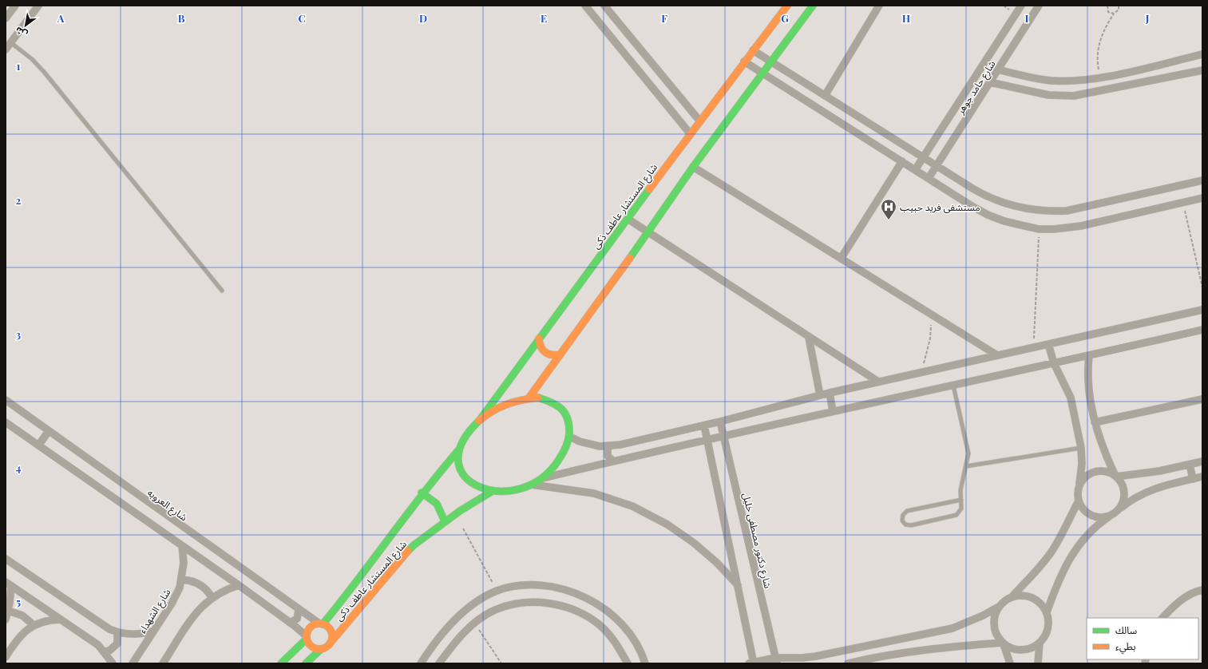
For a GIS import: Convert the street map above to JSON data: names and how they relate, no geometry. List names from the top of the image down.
{
  "streets": {
    "street": [
      "شارع حامد جوهر",
      "شارع المستشار عاطف ذكى",
      "شارع العروبه",
      "شارع دكتور مصطفى خليل",
      "شارع الشهداء"
    ]
  },
  "crossings": [
    ["شارع المستشار عاطف ذكى", "شارع العروبه"]
  ],
  "places": {
    "hospital": ["مستشفى فريد حبيب"]
  },
  "legend": ["سالك", "بطيء"],
  "north": "bottom left",
  "grid": {
    "columns": [
      "A",
      "B",
      "C",
      "D",
      "E",
      "F",
      "G",
      "H",
      "I",
      "J"
    ],
    "rows": [
      "1",
      "2",
      "3",
      "4",
      "5"
    ]
  }
}
